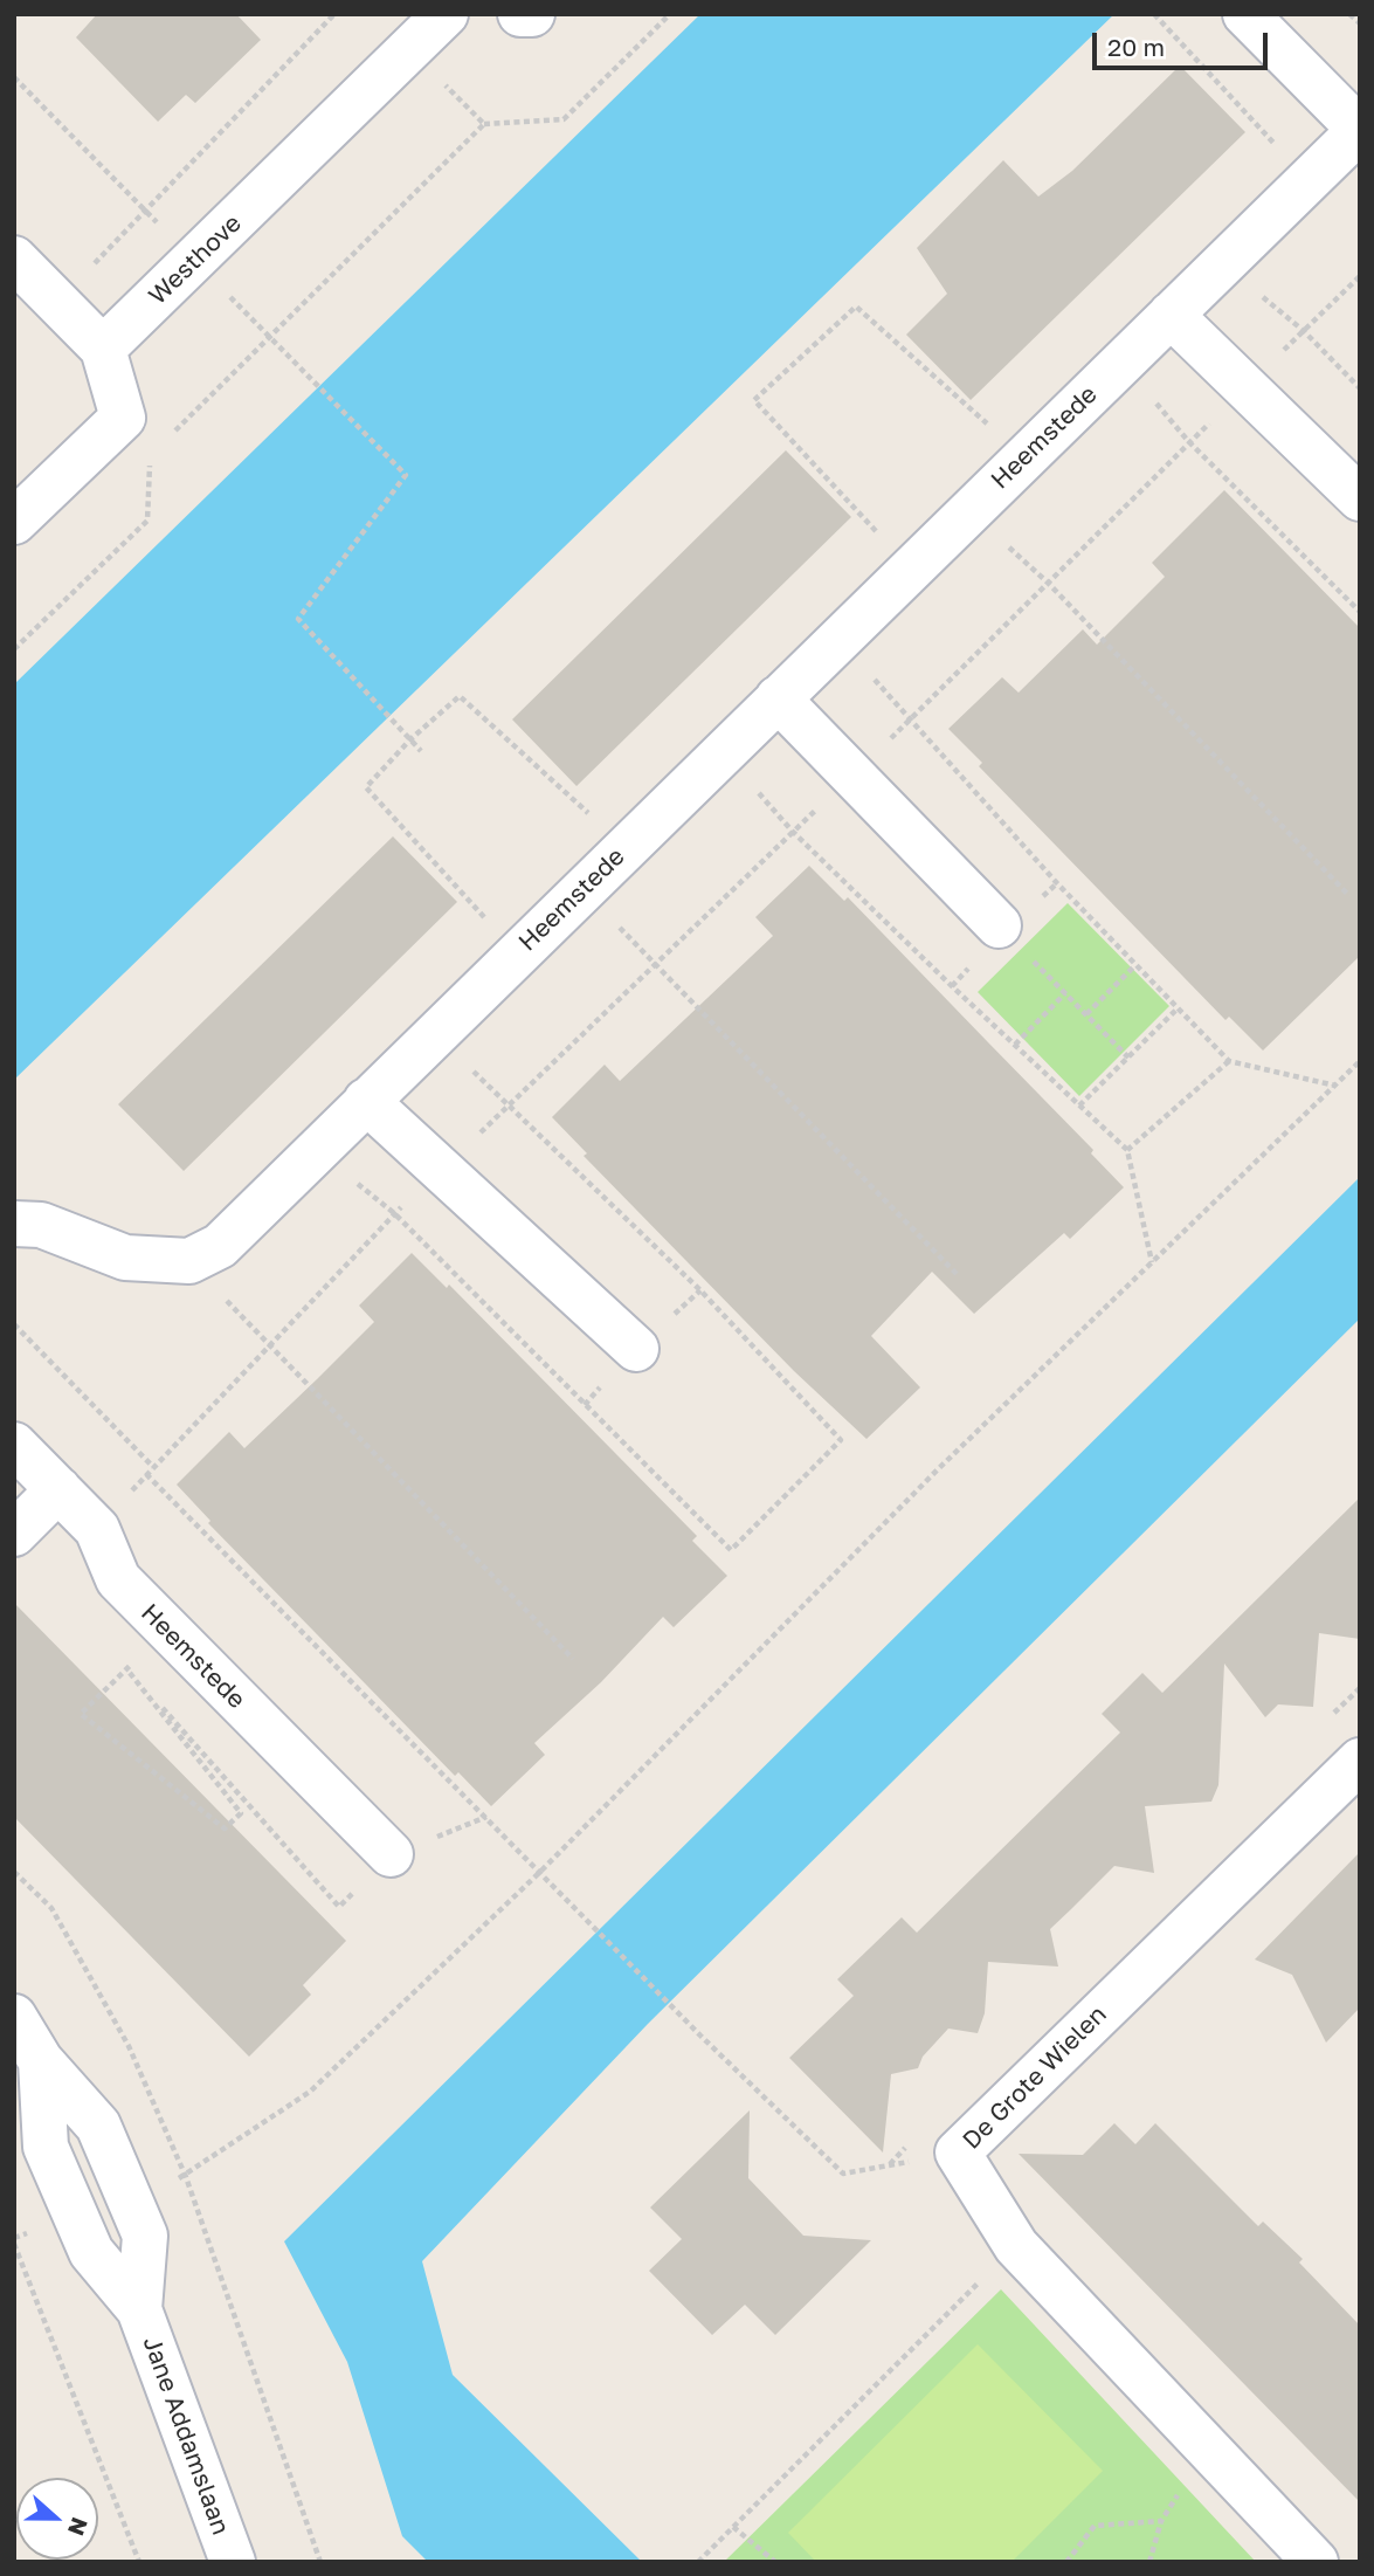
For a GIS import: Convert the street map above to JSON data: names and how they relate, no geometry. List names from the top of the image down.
{
  "streets": {
    "street": [
      "Westhove",
      "Heemstede",
      "De Grote Wielen",
      "Jane Addamslaan"
    ]
  },
  "scale_bar": "20 m",
  "north": "right"
}
